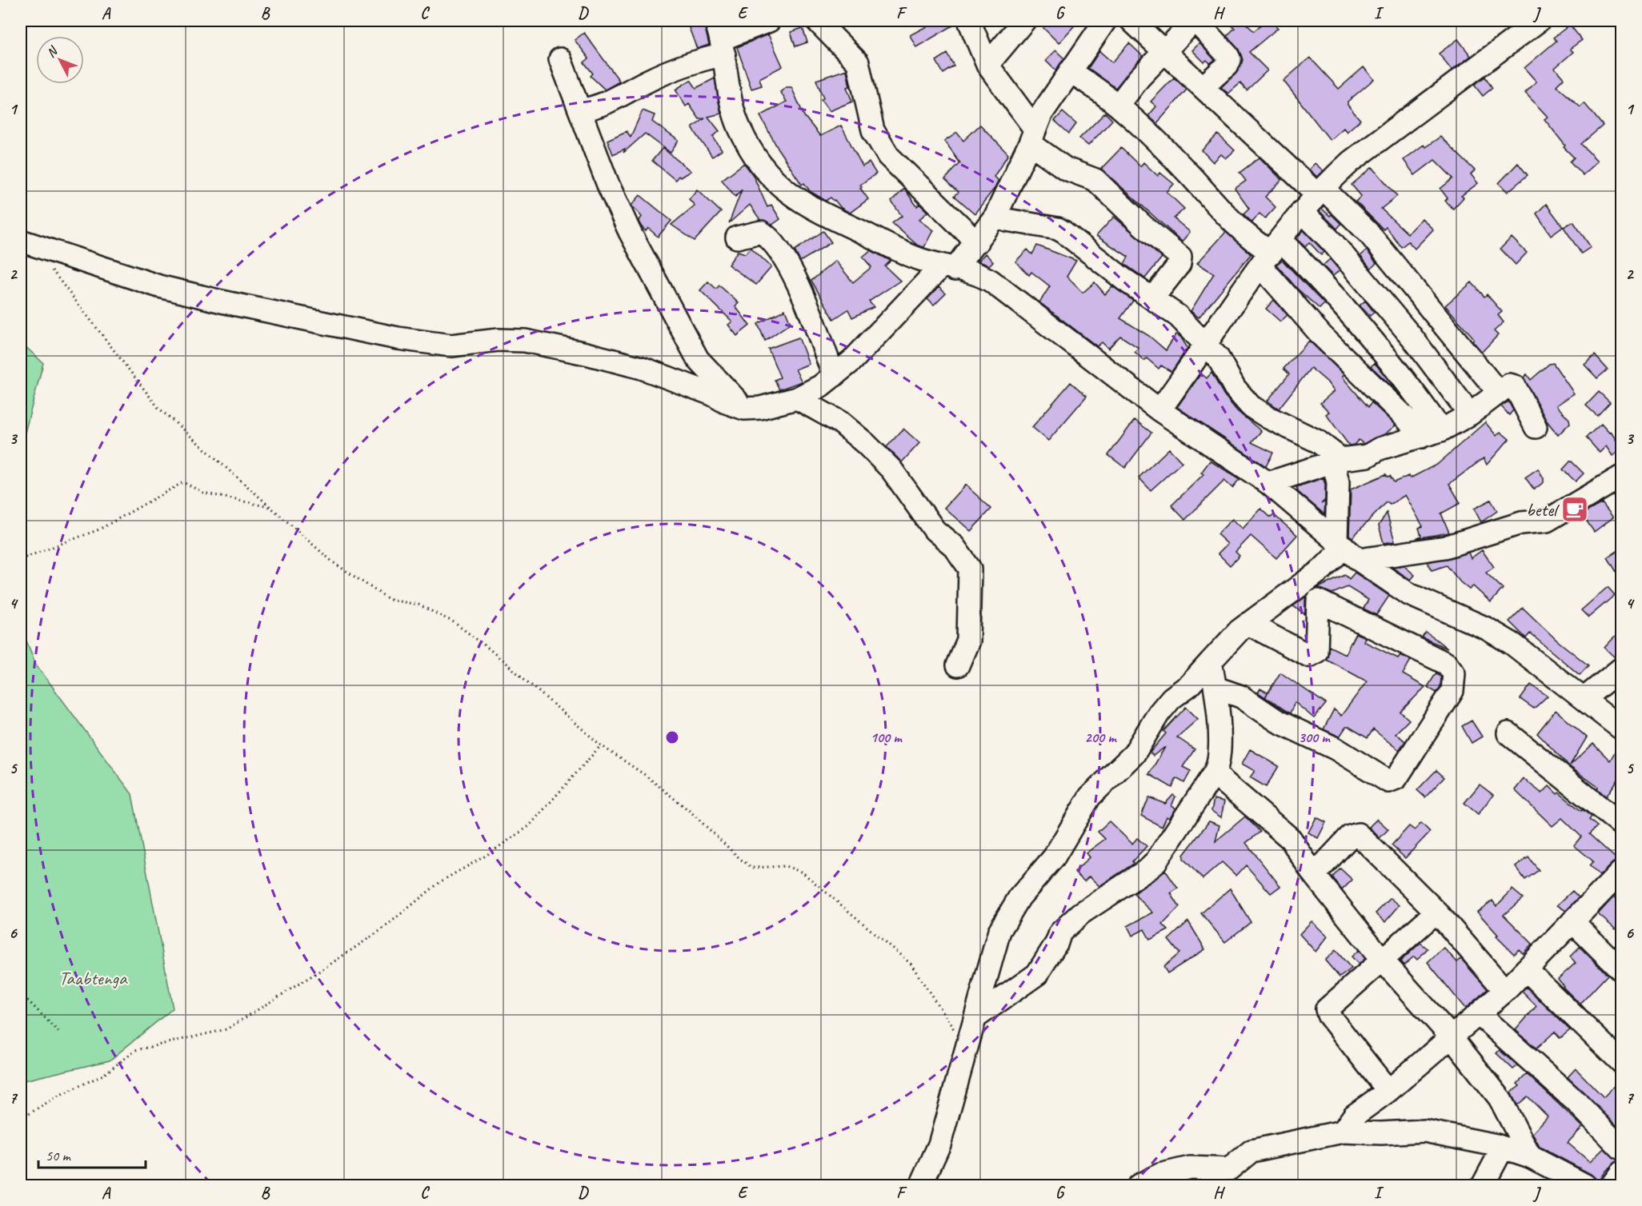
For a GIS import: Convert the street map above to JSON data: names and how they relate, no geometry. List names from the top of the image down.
{
  "parks": ["Taabtenga"],
  "places": {
    "cafe": ["betel"]
  },
  "scale_bar": "50 m",
  "north": "top left",
  "grid": {
    "columns": [
      "A",
      "B",
      "C",
      "D",
      "E",
      "F",
      "G",
      "H",
      "I",
      "J"
    ],
    "rows": [
      "1",
      "2",
      "3",
      "4",
      "5",
      "6",
      "7"
    ]
  },
  "rings": ["100 m", "200 m", "300 m"]
}
